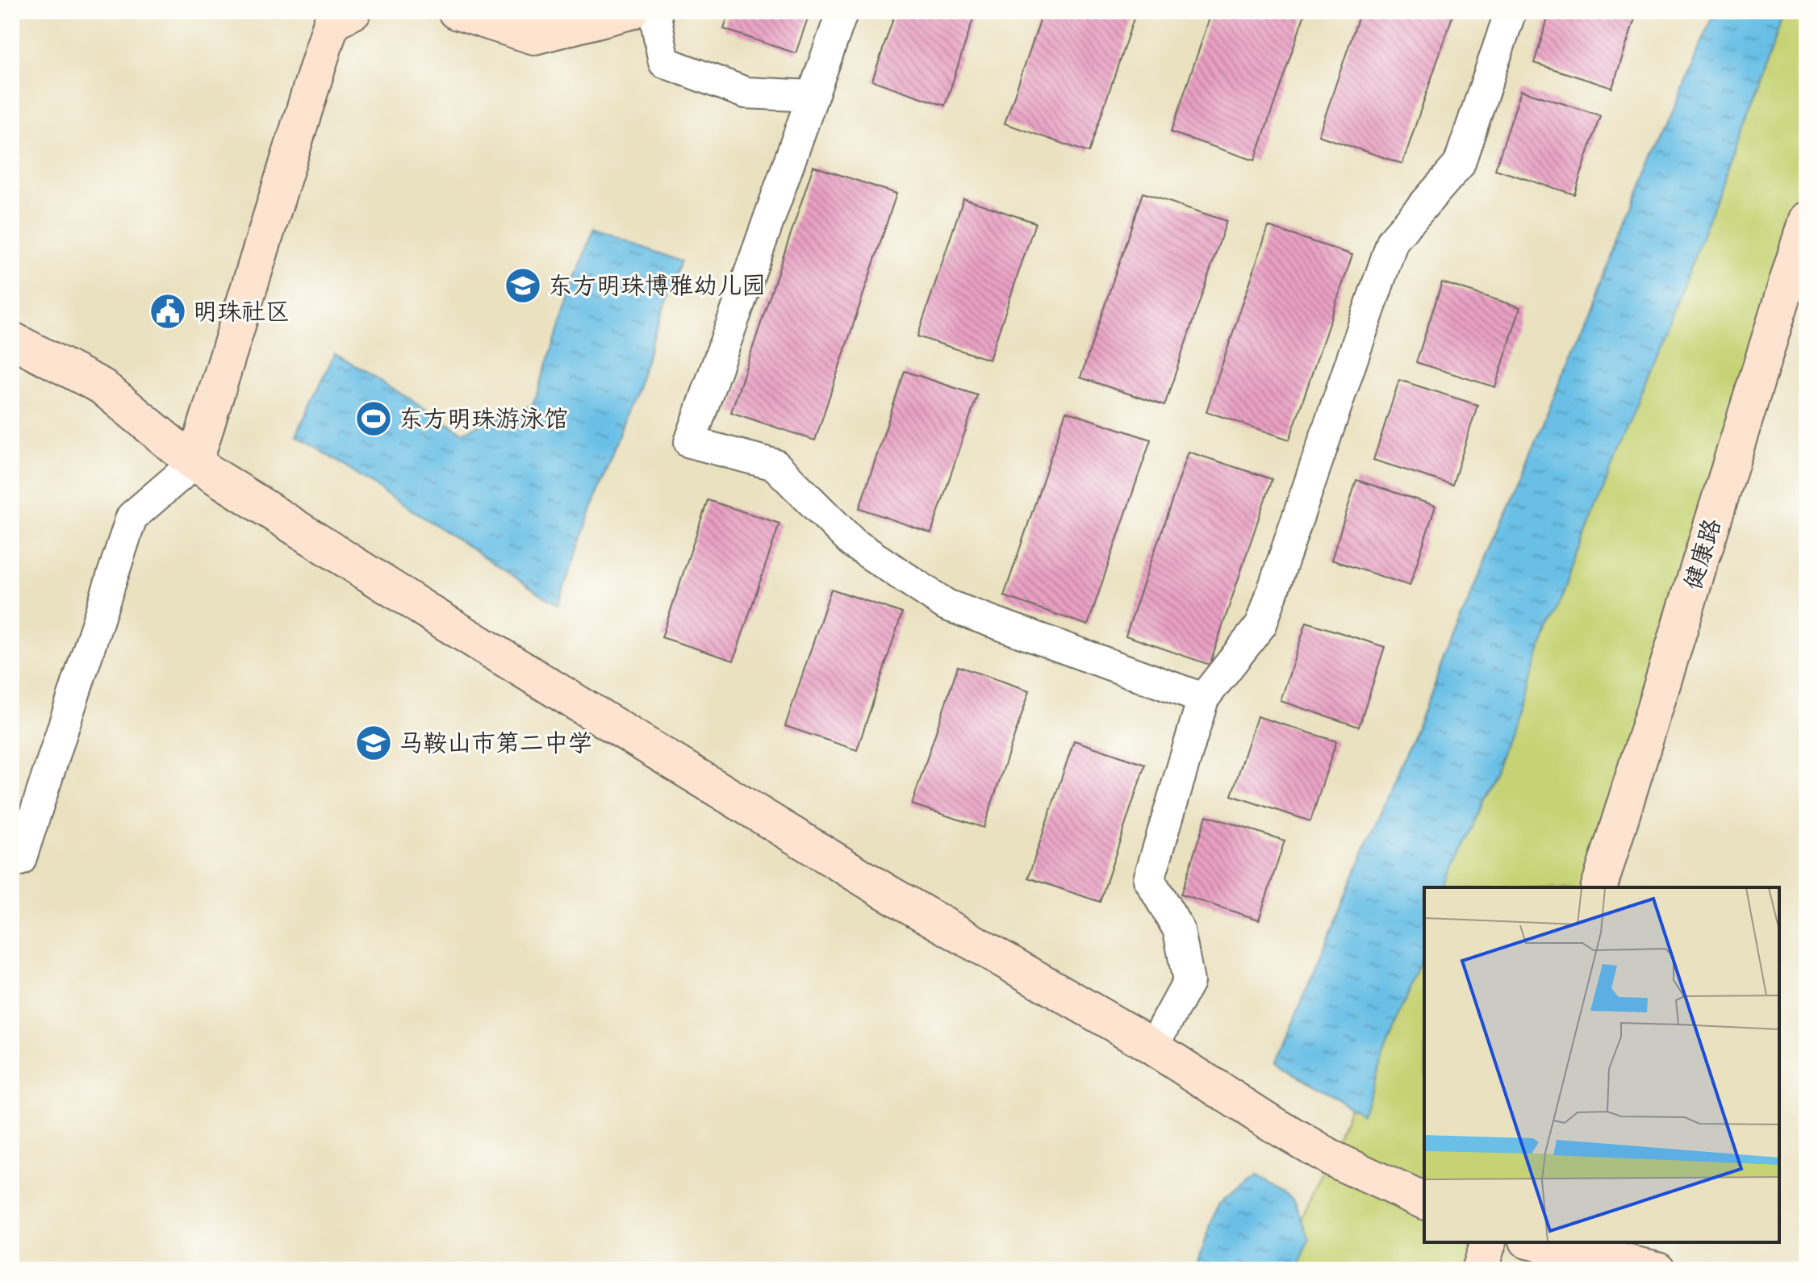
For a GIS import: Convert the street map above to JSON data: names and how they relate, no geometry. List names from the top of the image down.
{
  "streets": {
    "street": ["健康路"]
  },
  "places": {
    "school or university": ["东方明珠博雅幼儿园", "马鞍山市第二中学"],
    "public building": ["明珠社区"],
    "sports": ["东方明珠游泳馆"]
  }
}
